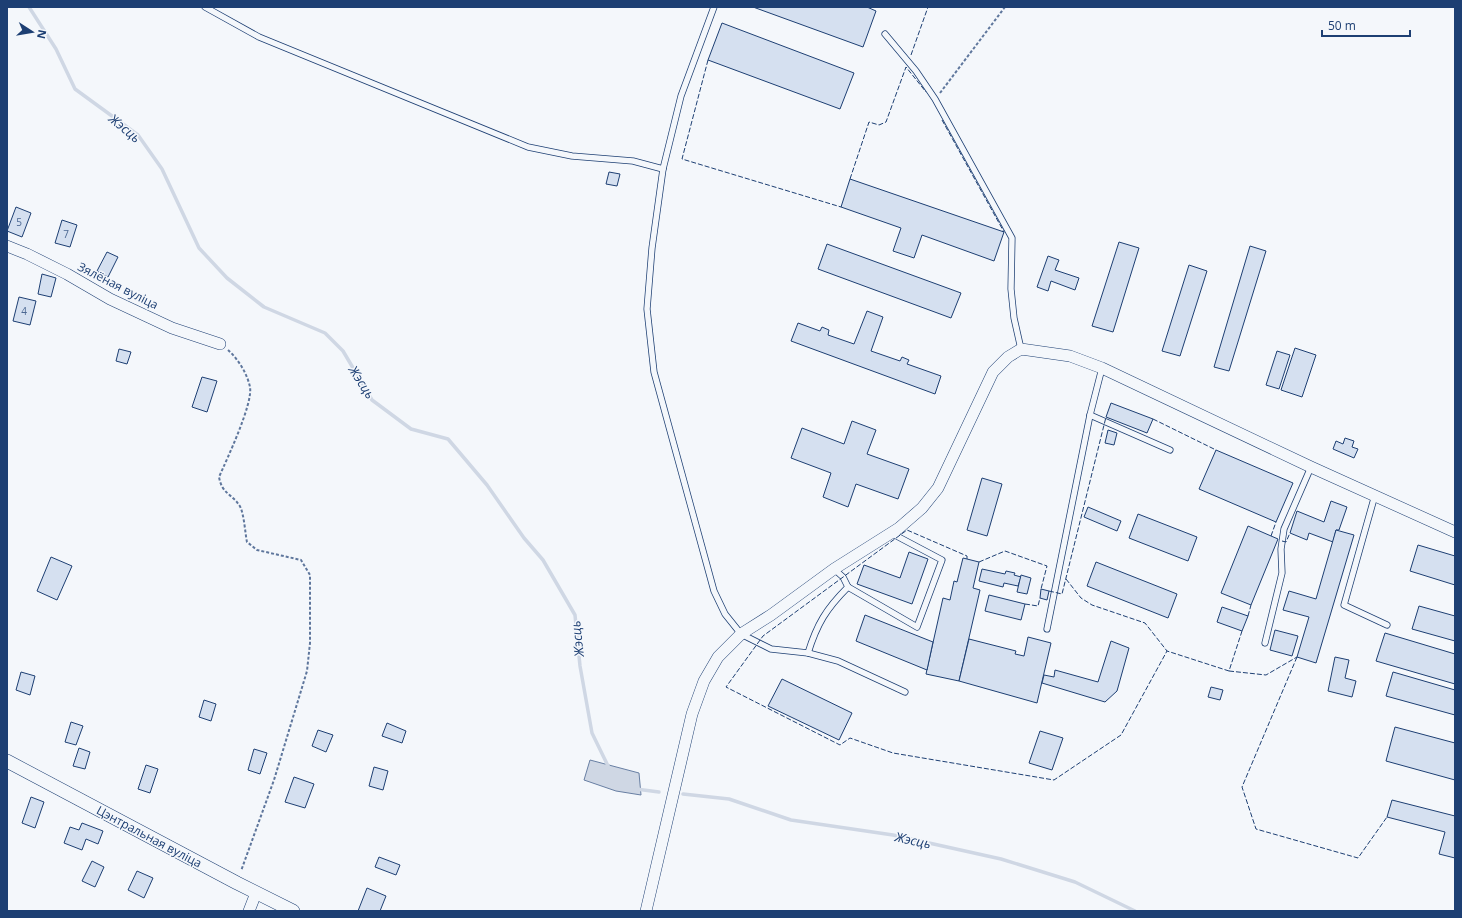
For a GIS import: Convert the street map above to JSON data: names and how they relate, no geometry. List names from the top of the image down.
{
  "streets": {
    "street": ["Зялёная вуліца", "Цэнтральная вуліца"]
  },
  "water": ["Жэсць"],
  "house_numbers": ["5", "7", "4"],
  "scale_bar": "50 m",
  "north": "right"
}
